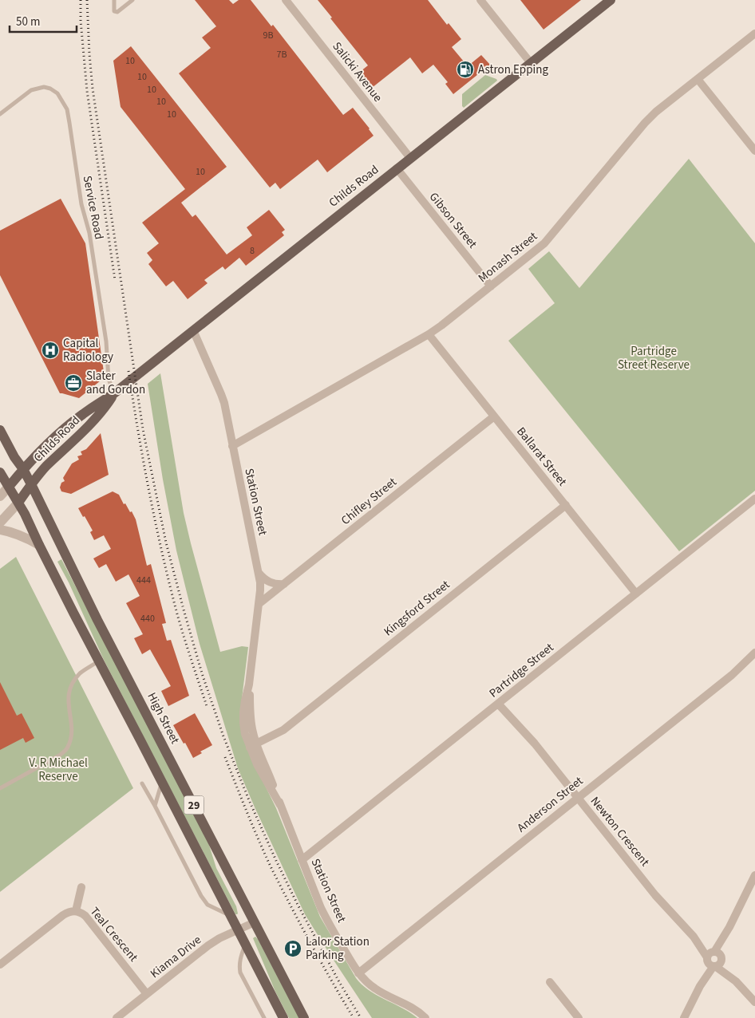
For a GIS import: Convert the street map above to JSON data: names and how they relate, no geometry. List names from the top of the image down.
{
  "streets": {
    "main road": ["Childs Road", "High Street", "29"],
    "street": [
      "Salicki Avenue",
      "Gibson Street",
      "Monash Street",
      "Ballarat Street",
      "Chifley Street",
      "Station Street",
      "Kingsford Street",
      "Partridge Street",
      "Anderson Street",
      "Newton Crescent",
      "Teal Crescent",
      "Kiama Drive"
    ],
    "lane": ["Service Road"]
  },
  "crossings": [
    ["Salicki Avenue", "Childs Road"],
    ["Childs Road", "Service Road"],
    ["Childs Road", "Gibson Street"],
    ["Childs Road", "Station Street"],
    ["Childs Road", "High Street"],
    ["Childs Road", "29"],
    ["Gibson Street", "Monash Street"],
    ["Monash Street", "Ballarat Street"],
    ["Monash Street", "Station Street"],
    ["Ballarat Street", "Chifley Street"],
    ["Ballarat Street", "Kingsford Street"],
    ["Ballarat Street", "Partridge Street"],
    ["Chifley Street", "Station Street"],
    ["Station Street", "Kingsford Street"],
    ["Station Street", "Partridge Street"],
    ["Station Street", "Anderson Street"],
    ["Partridge Street", "Newton Crescent"],
    ["High Street", "Kiama Drive"],
    ["Anderson Street", "Newton Crescent"],
    ["29", "Kiama Drive"],
    ["Teal Crescent", "Kiama Drive"]
  ],
  "parks": ["Partridge Street Reserve", "V. R Michael Reserve"],
  "places": {
    "fuel station": ["Astron Epping"],
    "hospital": ["Capital Radiology"],
    "office": ["Slater and Gordon"],
    "parking": ["Lalor Station Parking"]
  },
  "house_numbers": [
    "9B",
    "7B",
    "10",
    "10",
    "10",
    "10",
    "10",
    "10",
    "8",
    "444",
    "440"
  ],
  "scale_bar": "50 m"
}
